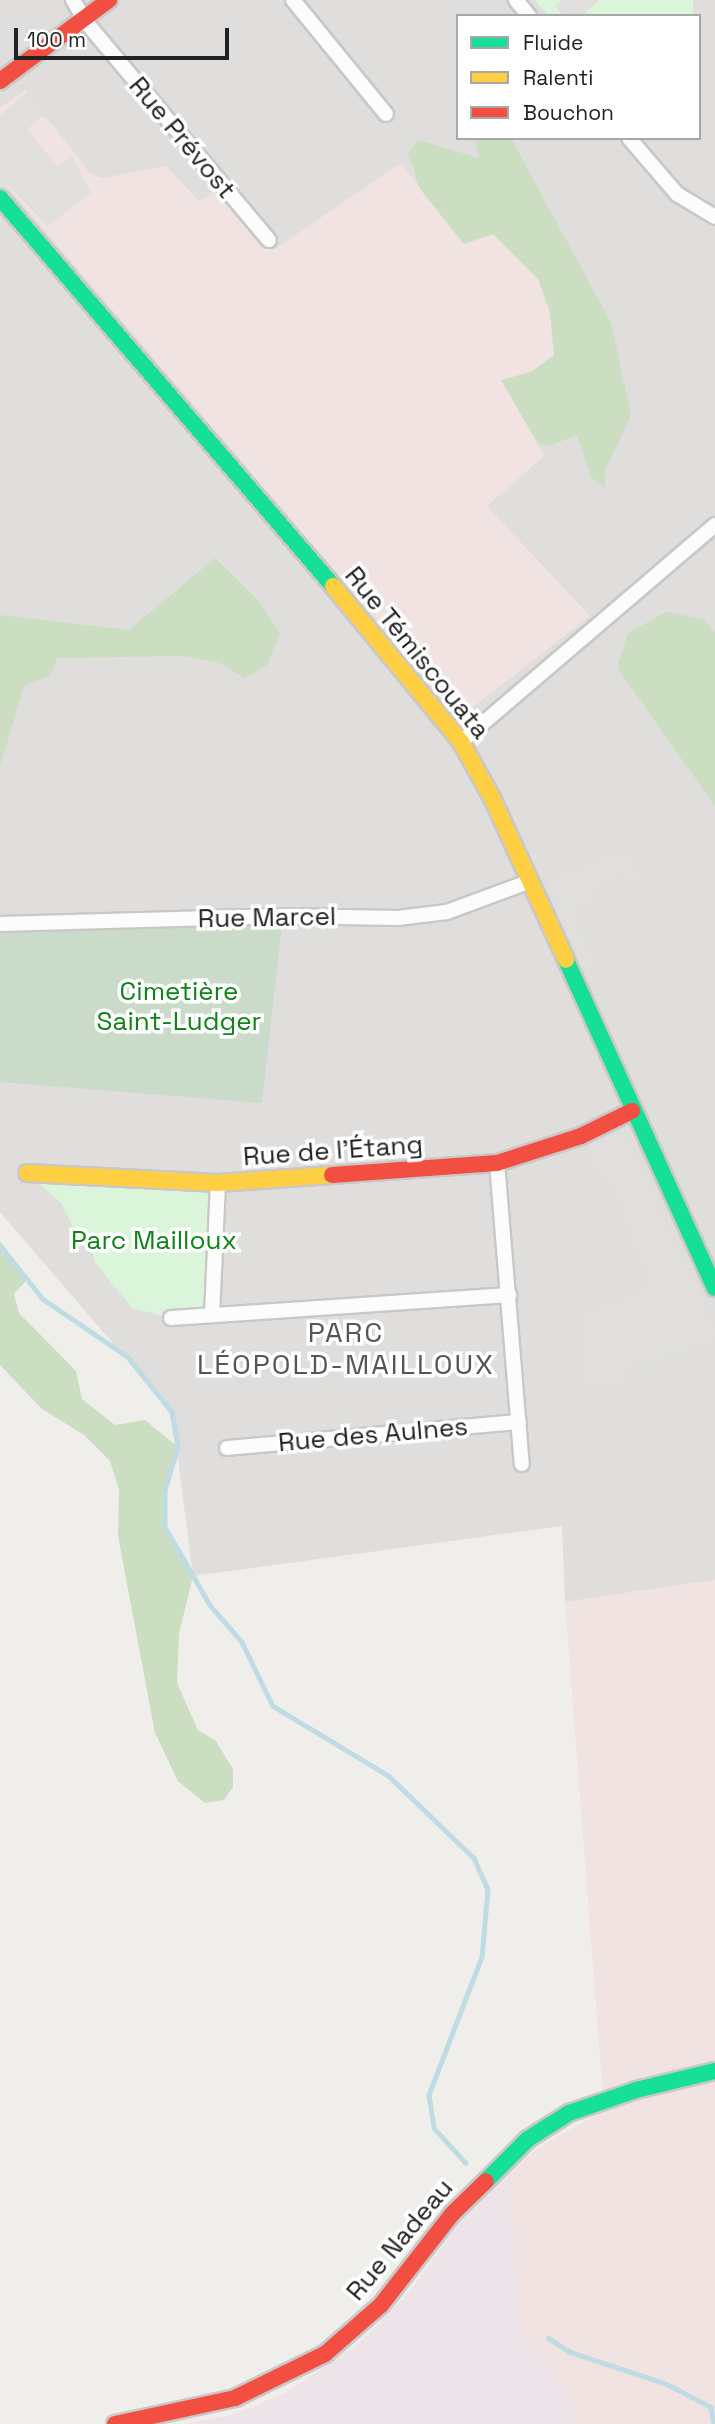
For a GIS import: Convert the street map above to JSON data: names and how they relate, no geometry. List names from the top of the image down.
{
  "streets": {
    "street": [
      "Rue Prévost",
      "Rue Témiscouata",
      "Rue Marcel",
      "Rue de l'Étang",
      "Rue des Aulnes",
      "Rue Nadeau"
    ]
  },
  "crossings": [
    ["Rue Témiscouata", "Rue Marcel"],
    ["Rue Témiscouata", "Rue de l'Étang"]
  ],
  "districts": ["PARC LÉOPOLD-MAILLOUX"],
  "parks": ["Cimetière Saint-Ludger", "Parc Mailloux"],
  "legend": ["Fluide", "Ralenti", "Bouchon"],
  "scale_bar": "100 m"
}
